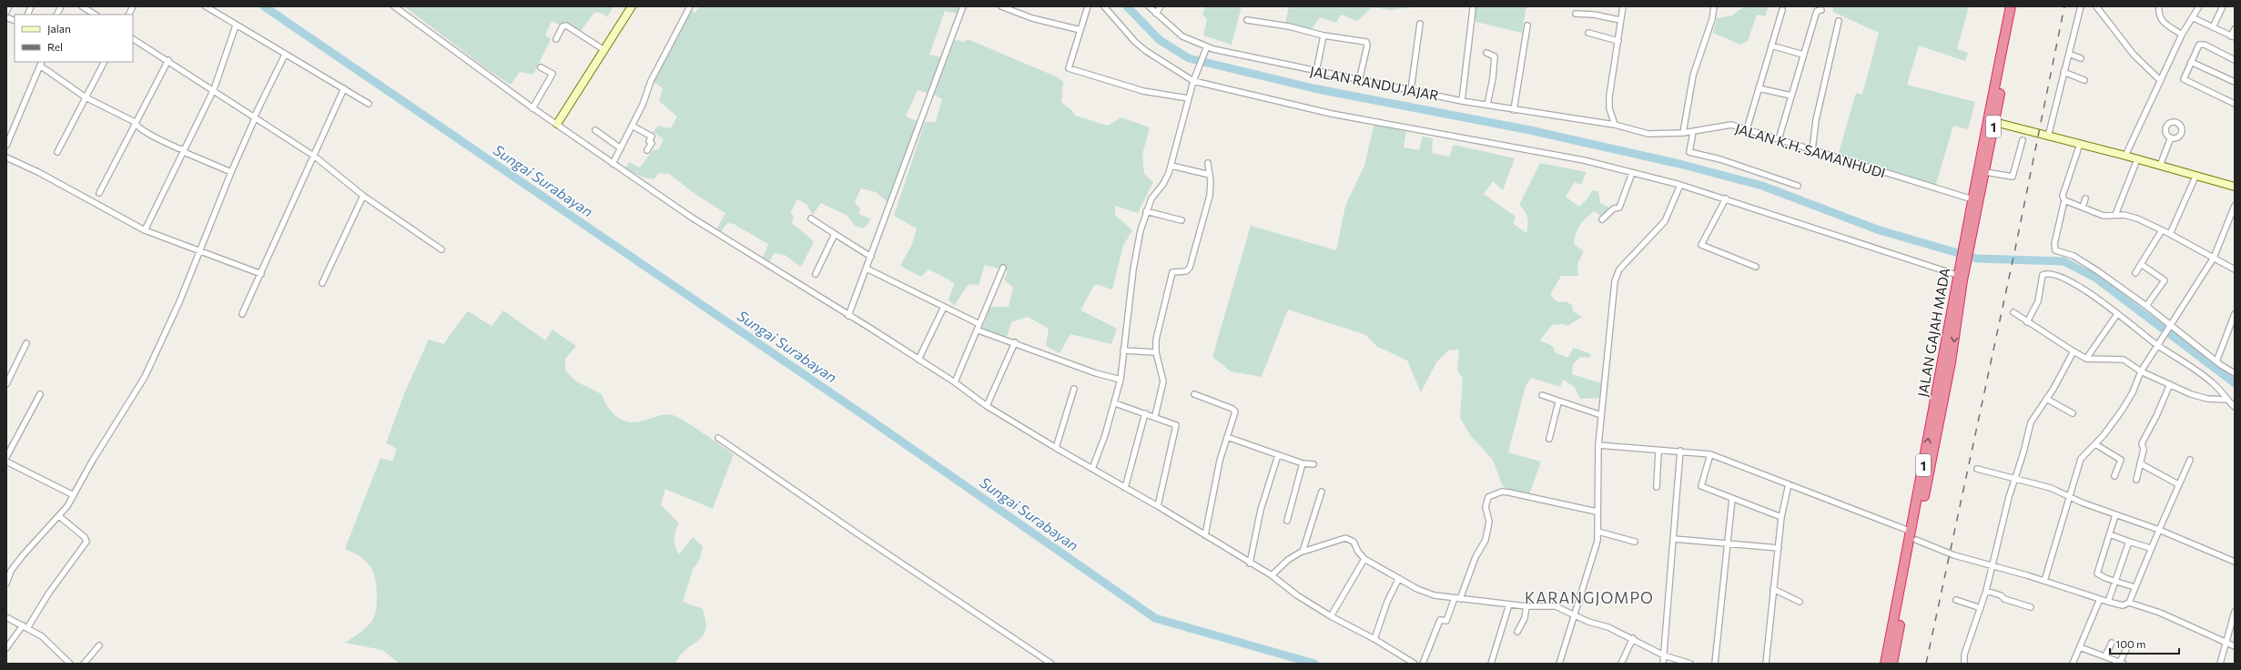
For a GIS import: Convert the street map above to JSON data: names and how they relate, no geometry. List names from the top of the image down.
{
  "streets": {
    "highway": ["1", "JALAN GAJAH MADA"],
    "street": ["JALAN RANDU JAJAR", "JALAN K.H. SAMANHUDI"]
  },
  "crossings": [
    ["JALAN RANDU JAJAR", "JALAN K.H. SAMANHUDI"],
    ["JALAN K.H. SAMANHUDI", "JALAN GAJAH MADA"]
  ],
  "districts": ["KARANGJOMPO"],
  "water": ["Sungai Surabayan"],
  "legend": ["Jalan", "Rel"],
  "scale_bar": "100 m"
}
